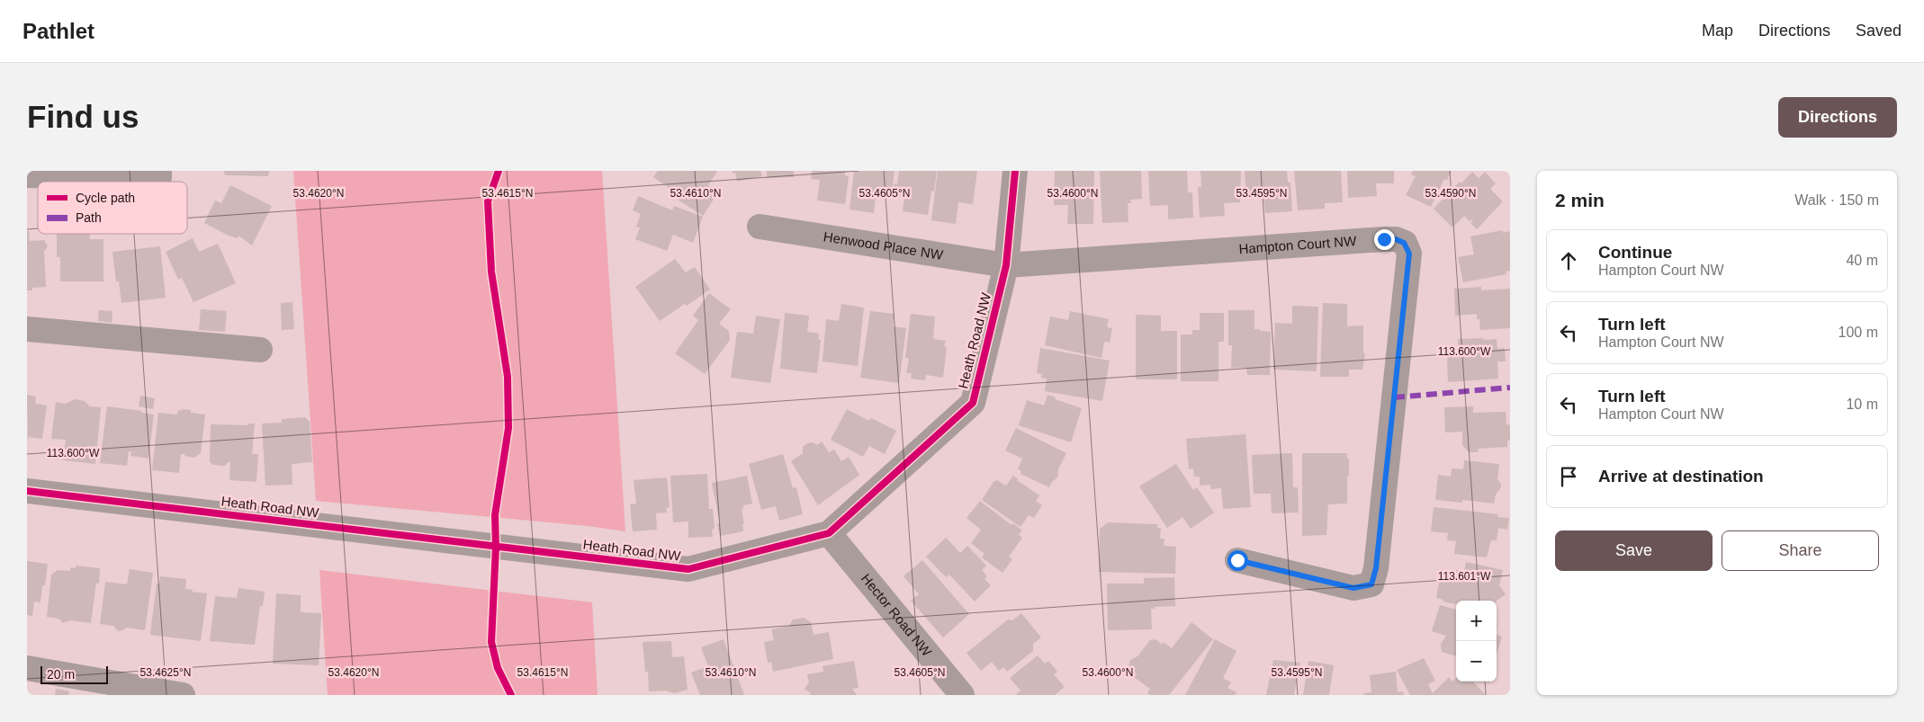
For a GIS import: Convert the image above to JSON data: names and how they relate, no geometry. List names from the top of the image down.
{
  "streets": {
    "street": [
      "Henwood Place NW",
      "Hampton Court NW",
      "Heath Road NW",
      "Hector Road NW"
    ]
  },
  "crossings": [
    ["Henwood Place NW", "Hampton Court NW"],
    ["Henwood Place NW", "Heath Road NW"],
    ["Hampton Court NW", "Heath Road NW"],
    ["Heath Road NW", "Hector Road NW"]
  ],
  "legend": ["Cycle path", "Path"],
  "scale_bar": "20 m",
  "page": {
    "header": "Pathlet",
    "nav": ["Map", "Directions", "Saved"],
    "buttons": [
      "Directions",
      ["Save", "Share"]
    ],
    "title": "Find us",
    "heading": ["2 min", "Walk · 150 m"],
    "list": [
      ["Continue", "Hampton Court NW", "40 m"],
      ["Turn left", "Hampton Court NW", "100 m"],
      ["Turn left", "Hampton Court NW", "10 m"],
      "Arrive at destination"
    ],
    "map_buttons": ["+", "−"],
    "scale": "20 m"
  },
  "coordinates": [
    "53.4620°N",
    "53.4615°N",
    "53.4610°N",
    "53.4605°N",
    "53.4600°N",
    "53.4595°N",
    "53.4590°N",
    "113.600°W",
    "113.601°W",
    "53.4625°N"
  ]
}
